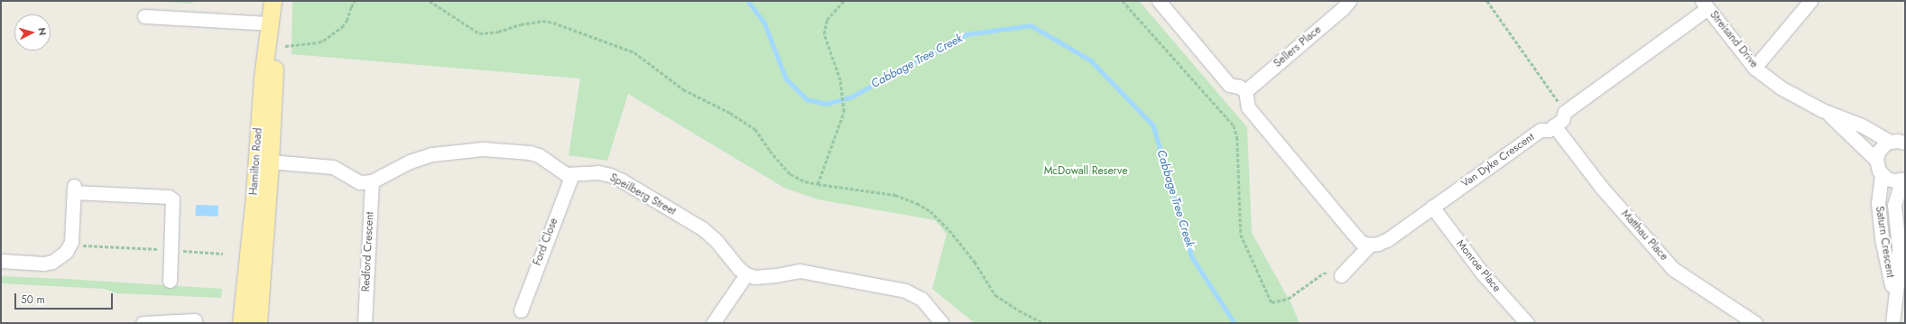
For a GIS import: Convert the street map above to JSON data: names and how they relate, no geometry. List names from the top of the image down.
{
  "streets": {
    "main road": ["Hamilton Road"],
    "street": [
      "Streisand Drive",
      "Sellers Place",
      "Van Dyke Crescent",
      "Speilberg Street",
      "Matthau Place",
      "Ford Close",
      "Saturn Crescent",
      "Redford Crescent",
      "Monroe Place"
    ]
  },
  "crossings": [
    ["Streisand Drive", "Van Dyke Crescent"],
    ["Van Dyke Crescent", "Matthau Place"],
    ["Van Dyke Crescent", "Monroe Place"],
    ["Speilberg Street", "Ford Close"],
    ["Speilberg Street", "Redford Crescent"]
  ],
  "water": ["Cabbage Tree Creek"],
  "parks": ["McDowall Reserve"],
  "scale_bar": "50 m",
  "north": "right"
}
